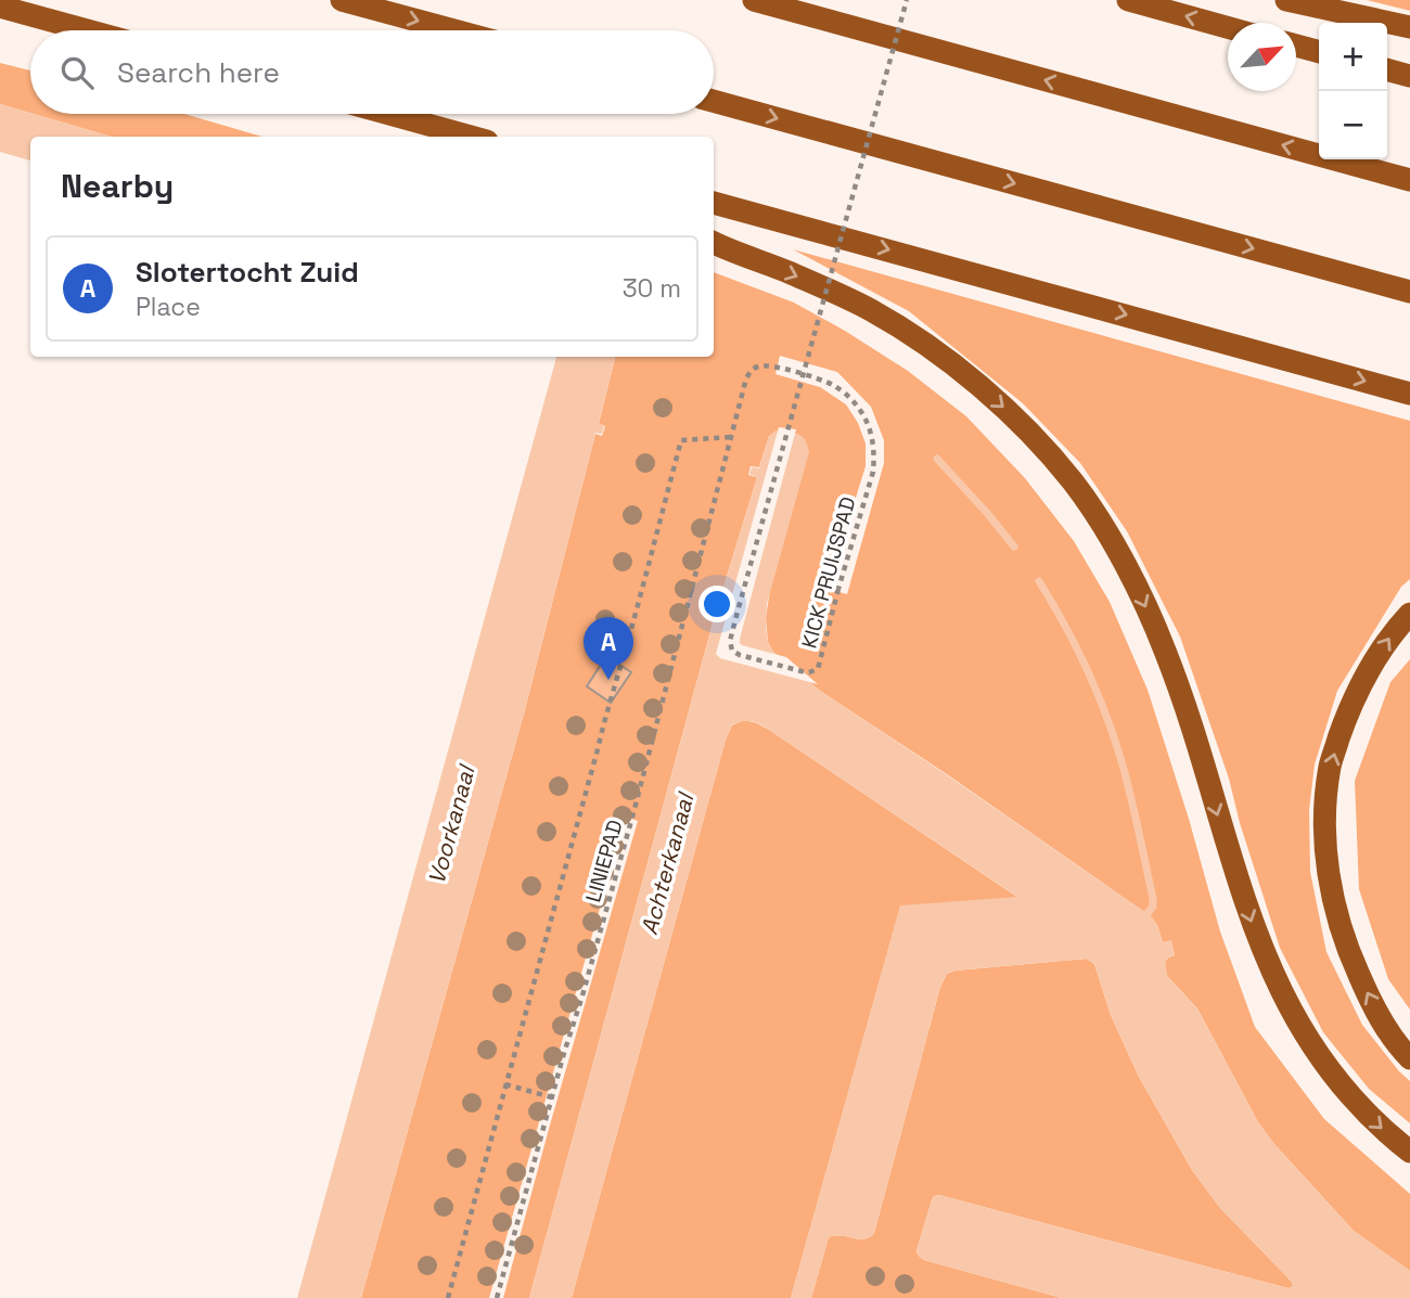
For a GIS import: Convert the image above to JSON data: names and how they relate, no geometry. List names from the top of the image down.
{
  "streets": {
    "path": ["KICK PRUIJSPAD", "LINIEPAD"]
  },
  "crossings": [
    ["KICK PRUIJSPAD", "LINIEPAD"]
  ],
  "water": ["Voorkanaal", "Achterkanaal"],
  "north": "top right",
  "page": {
    "map_buttons": ["+", "−"],
    "search": "Search here",
    "heading": "Nearby",
    "list": [
      {
        "mark": "A",
        "name": "Slotertocht Zuid",
        "note": "Place",
        "value": "30 m"
      }
    ],
    "pins": "A"
  }
}
